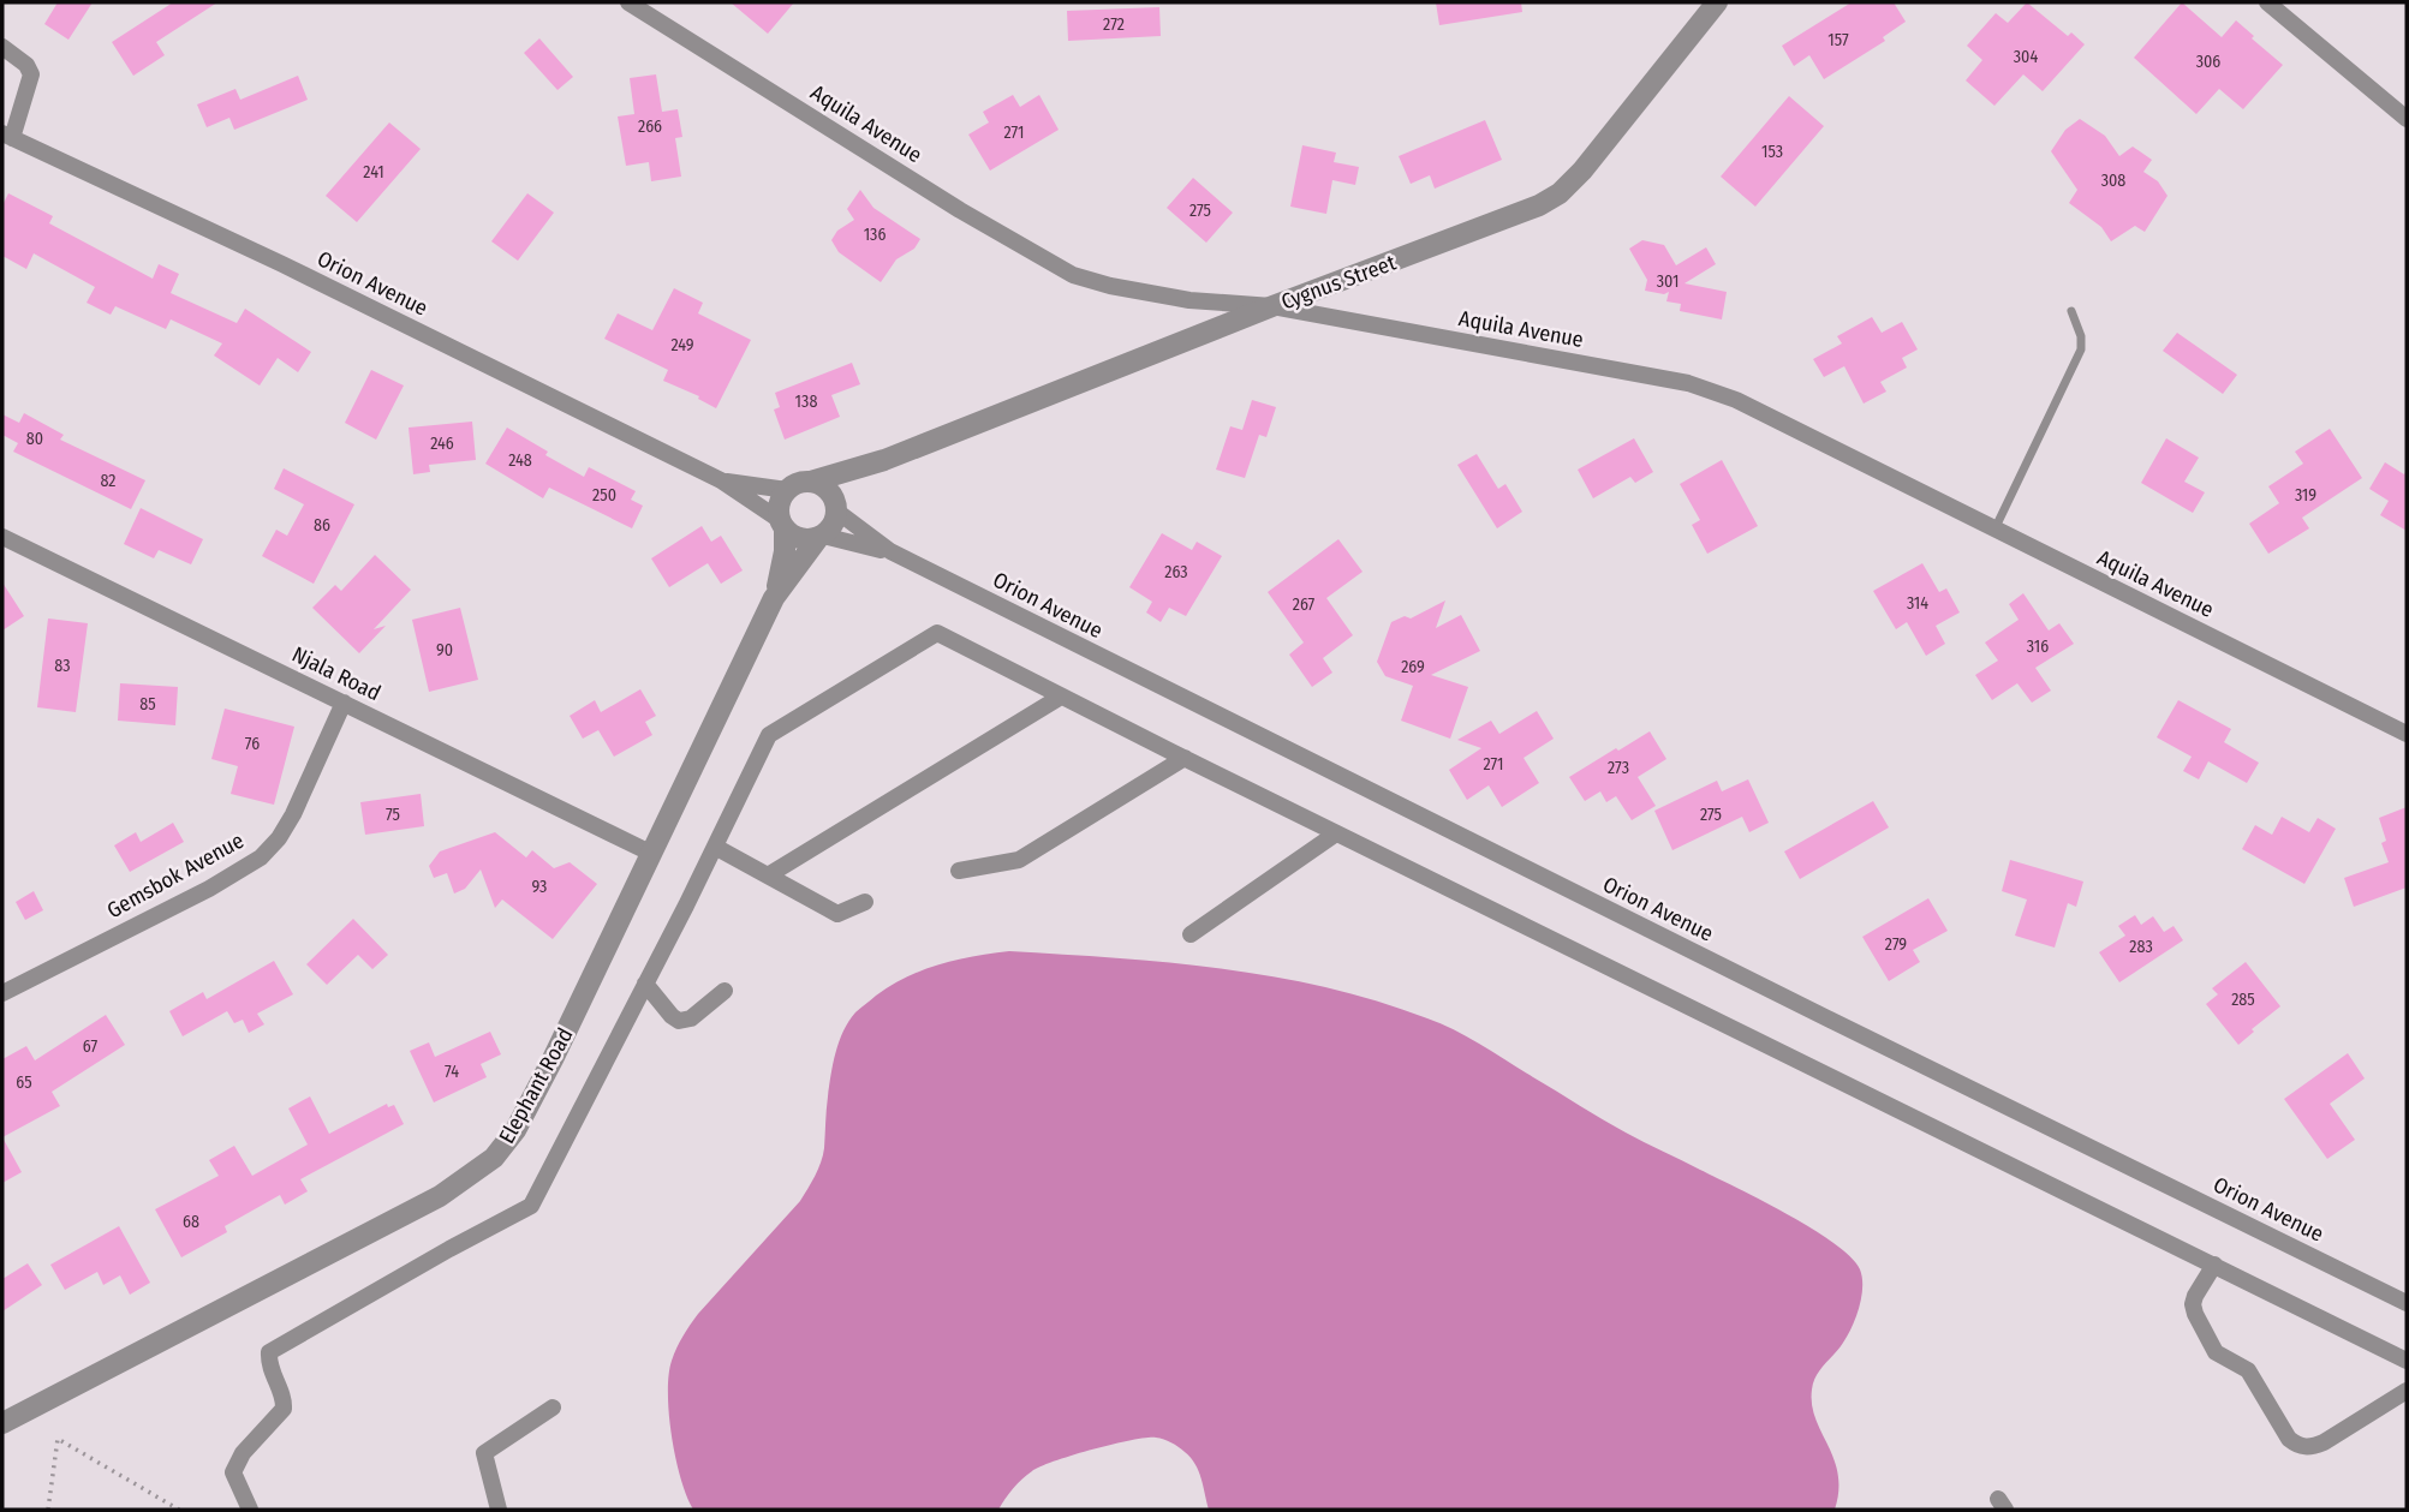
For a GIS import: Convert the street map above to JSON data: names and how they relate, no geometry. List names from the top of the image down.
{
  "streets": {
    "street": [
      "Aquila Avenue",
      "Cygnus Street",
      "Orion Avenue",
      "Njala Road",
      "Gemsbok Avenue",
      "Elephant Road"
    ]
  },
  "crossings": [
    ["Aquila Avenue", "Cygnus Street"],
    ["Cygnus Street", "Orion Avenue"],
    ["Cygnus Street", "Elephant Road"],
    ["Orion Avenue", "Elephant Road"],
    ["Njala Road", "Gemsbok Avenue"],
    ["Njala Road", "Elephant Road"]
  ],
  "house_numbers": [
    "272",
    "157",
    "304",
    "306",
    "266",
    "271",
    "153",
    "241",
    "308",
    "275",
    "136",
    "301",
    "249",
    "138",
    "80",
    "246",
    "248",
    "82",
    "250",
    "319",
    "86",
    "263",
    "314",
    "267",
    "316",
    "90",
    "83",
    "269",
    "85",
    "76",
    "271",
    "273",
    "75",
    "275",
    "93",
    "279",
    "283",
    "285",
    "67",
    "74",
    "65",
    "68"
  ]
}
